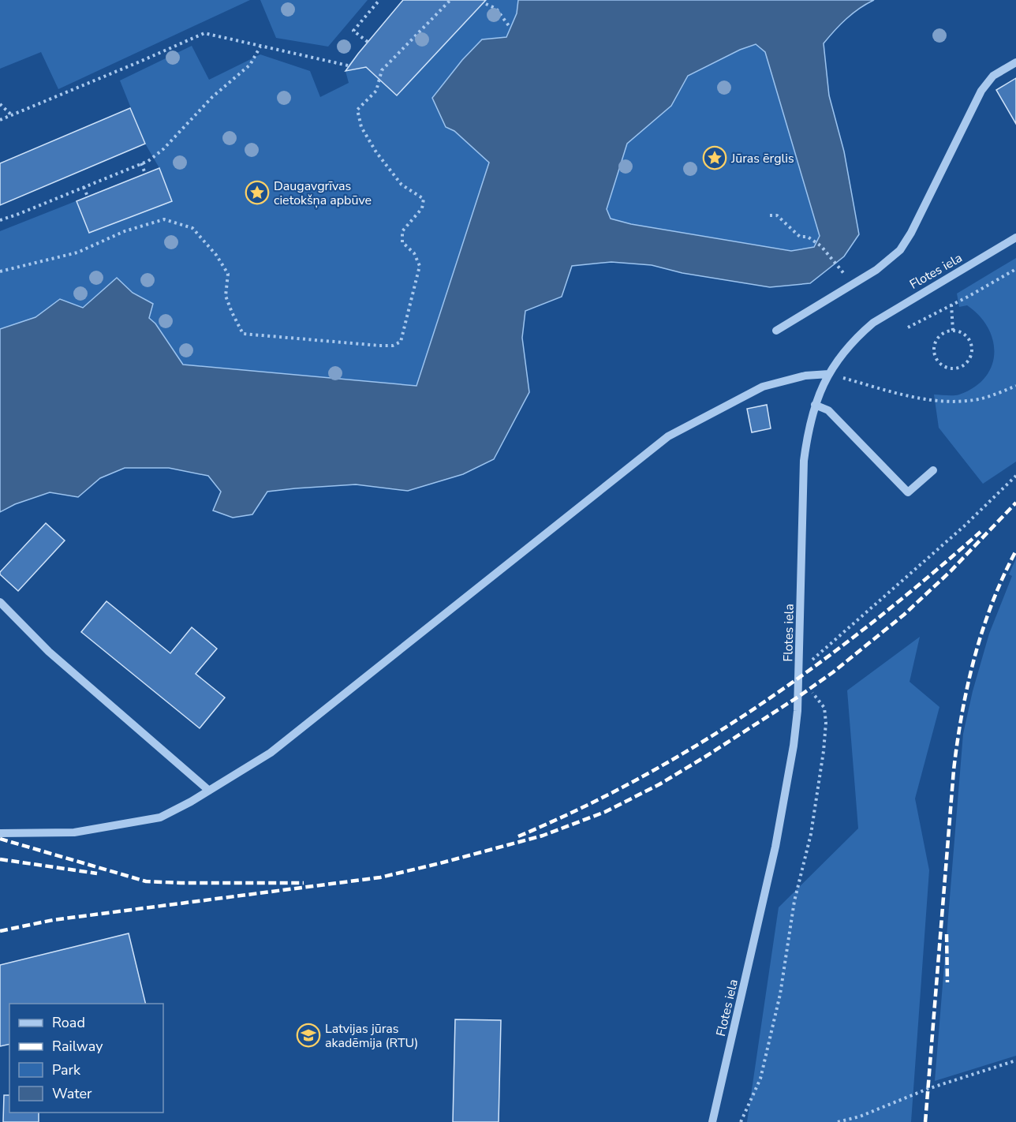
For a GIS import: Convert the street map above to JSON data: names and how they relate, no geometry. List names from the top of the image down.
{
  "streets": {
    "street": ["Flotes iela"]
  },
  "places": {
    "place": ["Jūras ērglis", "Daugavgrīvas cietokšņa apbūve"],
    "school or university": ["Latvijas jūras akadēmija (RTU)"]
  },
  "legend": [
    "Road",
    "Railway",
    "Park",
    "Water"
  ]
}
